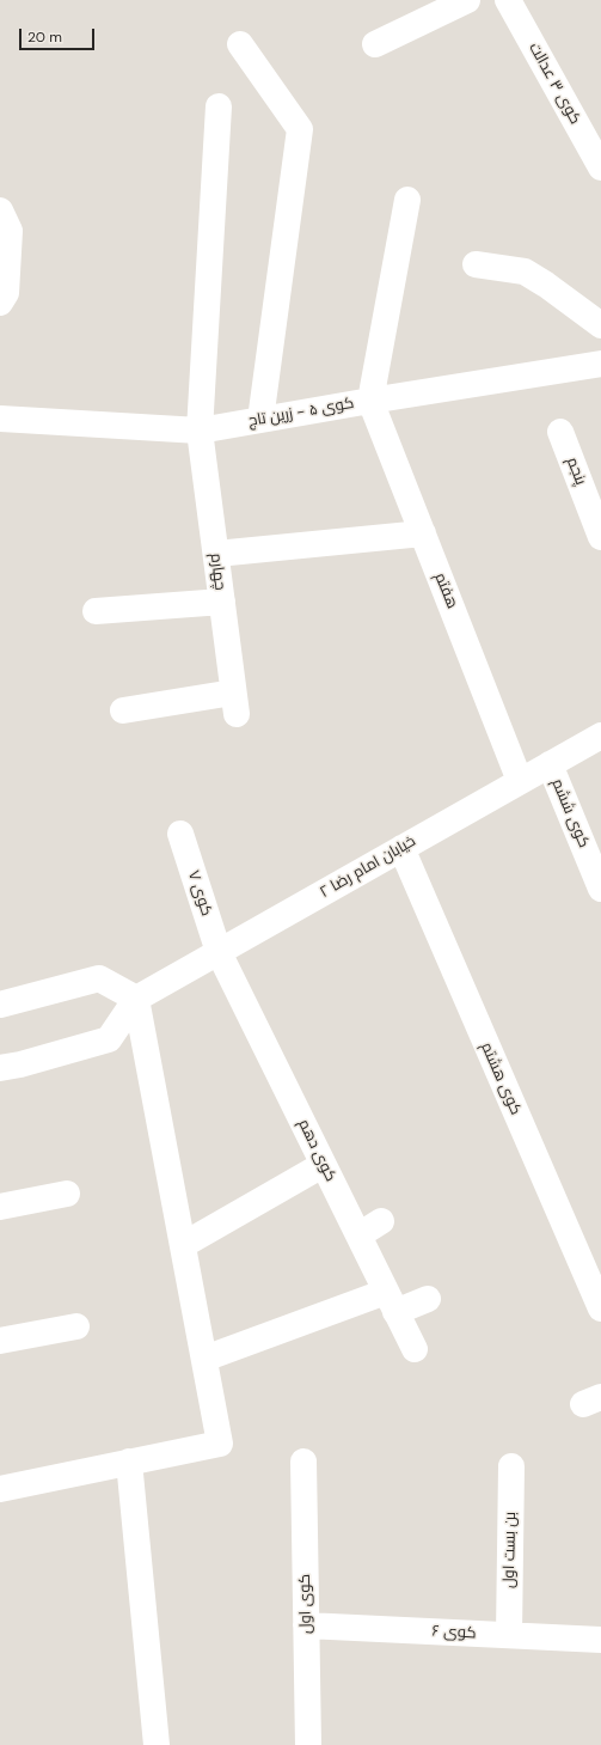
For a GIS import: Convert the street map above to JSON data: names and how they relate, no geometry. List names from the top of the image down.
{
  "streets": {
    "street": [
      "کوی ۳ عدالت",
      "کوی ۵ - زرین تاج",
      "پنجم",
      "چهارم",
      "هفتم",
      "کوی ششم",
      "خیابان امام رضا ۲",
      "کوی ۷",
      "کوی هشتم",
      "کوی دهم",
      "بن بست اول",
      "کوی اول",
      "کوی ۶"
    ]
  },
  "crossings": [
    ["کوی ۵ - زرین تاج", "چهارم"],
    ["کوی ۵ - زرین تاج", "هفتم"],
    ["هفتم", "خیابان امام رضا ۲"],
    ["کوی ششم", "خیابان امام رضا ۲"],
    ["خیابان امام رضا ۲", "کوی ۷"],
    ["خیابان امام رضا ۲", "کوی هشتم"],
    ["خیابان امام رضا ۲", "کوی دهم"],
    ["کوی ۷", "کوی دهم"],
    ["بن بست اول", "کوی ۶"],
    ["کوی اول", "کوی ۶"]
  ],
  "scale_bar": "20 m"
}
